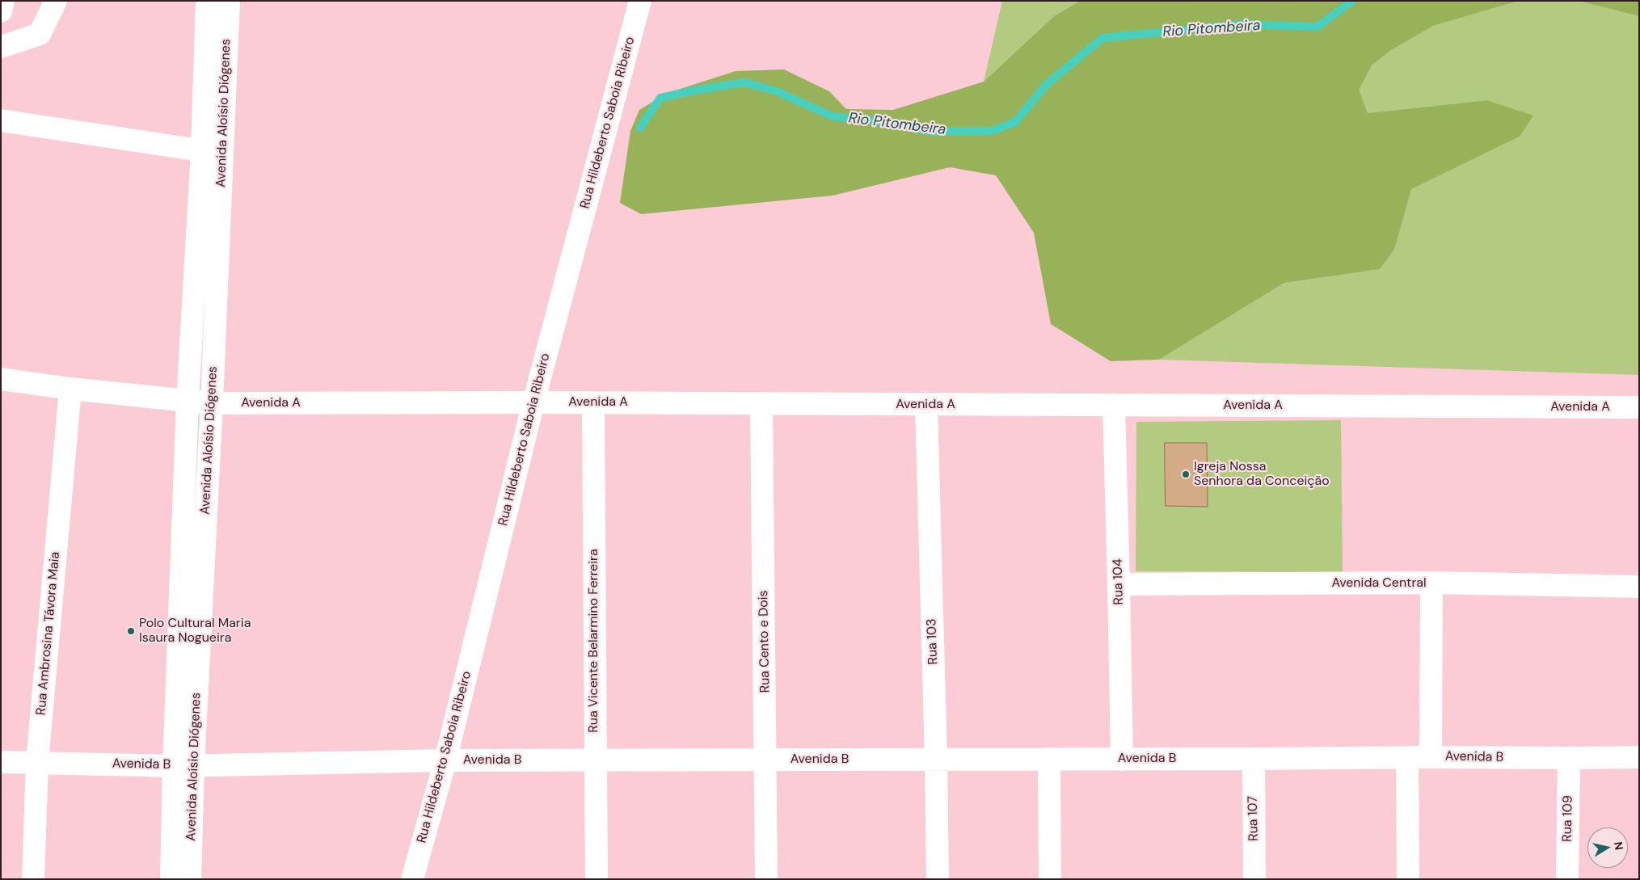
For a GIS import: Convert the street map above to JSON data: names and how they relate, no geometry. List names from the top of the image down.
{
  "streets": {
    "street": [
      "Avenida Aloísio Diógenes",
      "Rua Hildeberto Saboia Ribeiro",
      "Avenida A",
      "Rua 104",
      "Avenida Central",
      "Rua Ambrosina Távora Maia",
      "Rua Vicente Belarmino Ferreira",
      "Rua Cento e Dois",
      "Rua 103",
      "Avenida B",
      "Rua 107",
      "Rua 109"
    ]
  },
  "crossings": [
    ["Avenida Aloísio Diógenes", "Avenida A"],
    ["Avenida Aloísio Diógenes", "Avenida B"],
    ["Rua Hildeberto Saboia Ribeiro", "Avenida A"],
    ["Rua Hildeberto Saboia Ribeiro", "Avenida B"],
    ["Avenida A", "Rua 104"],
    ["Avenida A", "Rua Ambrosina Távora Maia"],
    ["Avenida A", "Rua Vicente Belarmino Ferreira"],
    ["Avenida A", "Rua Cento e Dois"],
    ["Avenida A", "Rua 103"],
    ["Rua 104", "Avenida Central"],
    ["Rua 104", "Avenida B"],
    ["Rua Ambrosina Távora Maia", "Avenida B"],
    ["Rua Vicente Belarmino Ferreira", "Avenida B"],
    ["Rua Cento e Dois", "Avenida B"],
    ["Rua 103", "Avenida B"],
    ["Avenida B", "Rua 107"],
    ["Avenida B", "Rua 109"]
  ],
  "water": ["Rio Pitombeira"],
  "places": ["Igreja Nossa Senhora da Conceição", "Polo Cultural Maria Isaura Nogueira"],
  "north": "right"
}
